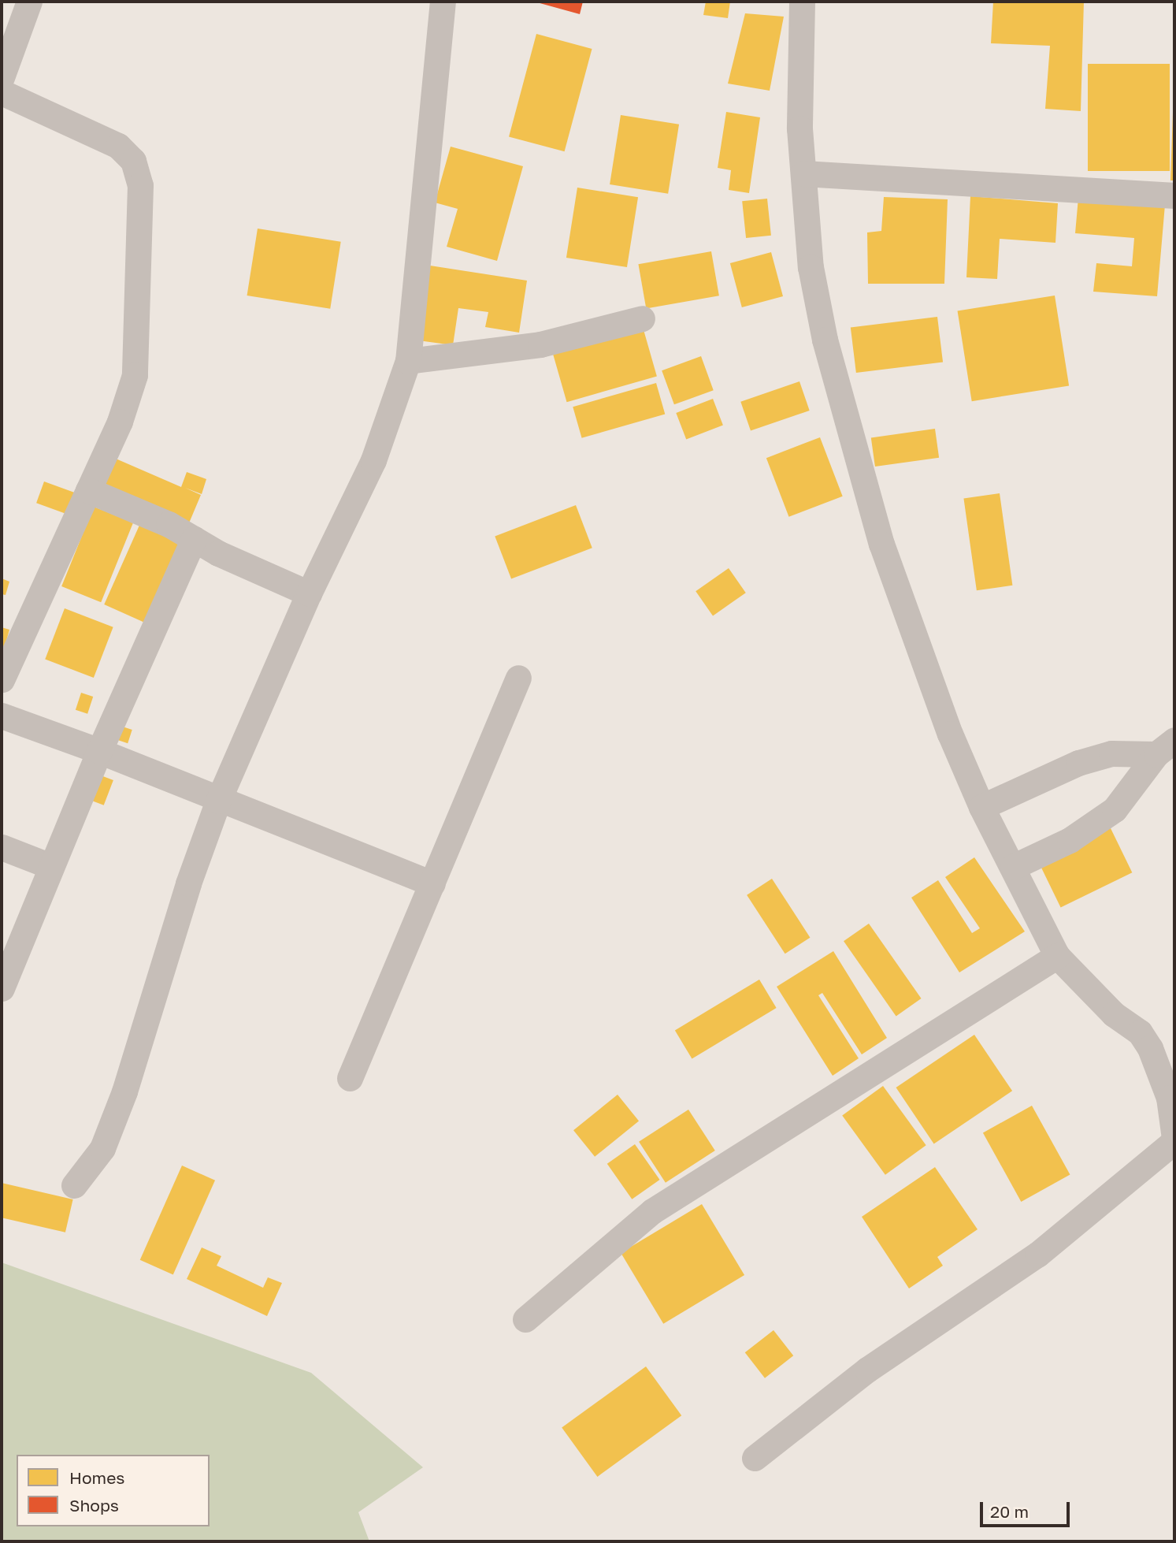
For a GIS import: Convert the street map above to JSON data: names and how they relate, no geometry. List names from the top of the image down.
{
  "legend": ["Homes", "Shops"],
  "scale_bar": "20 m"
}
